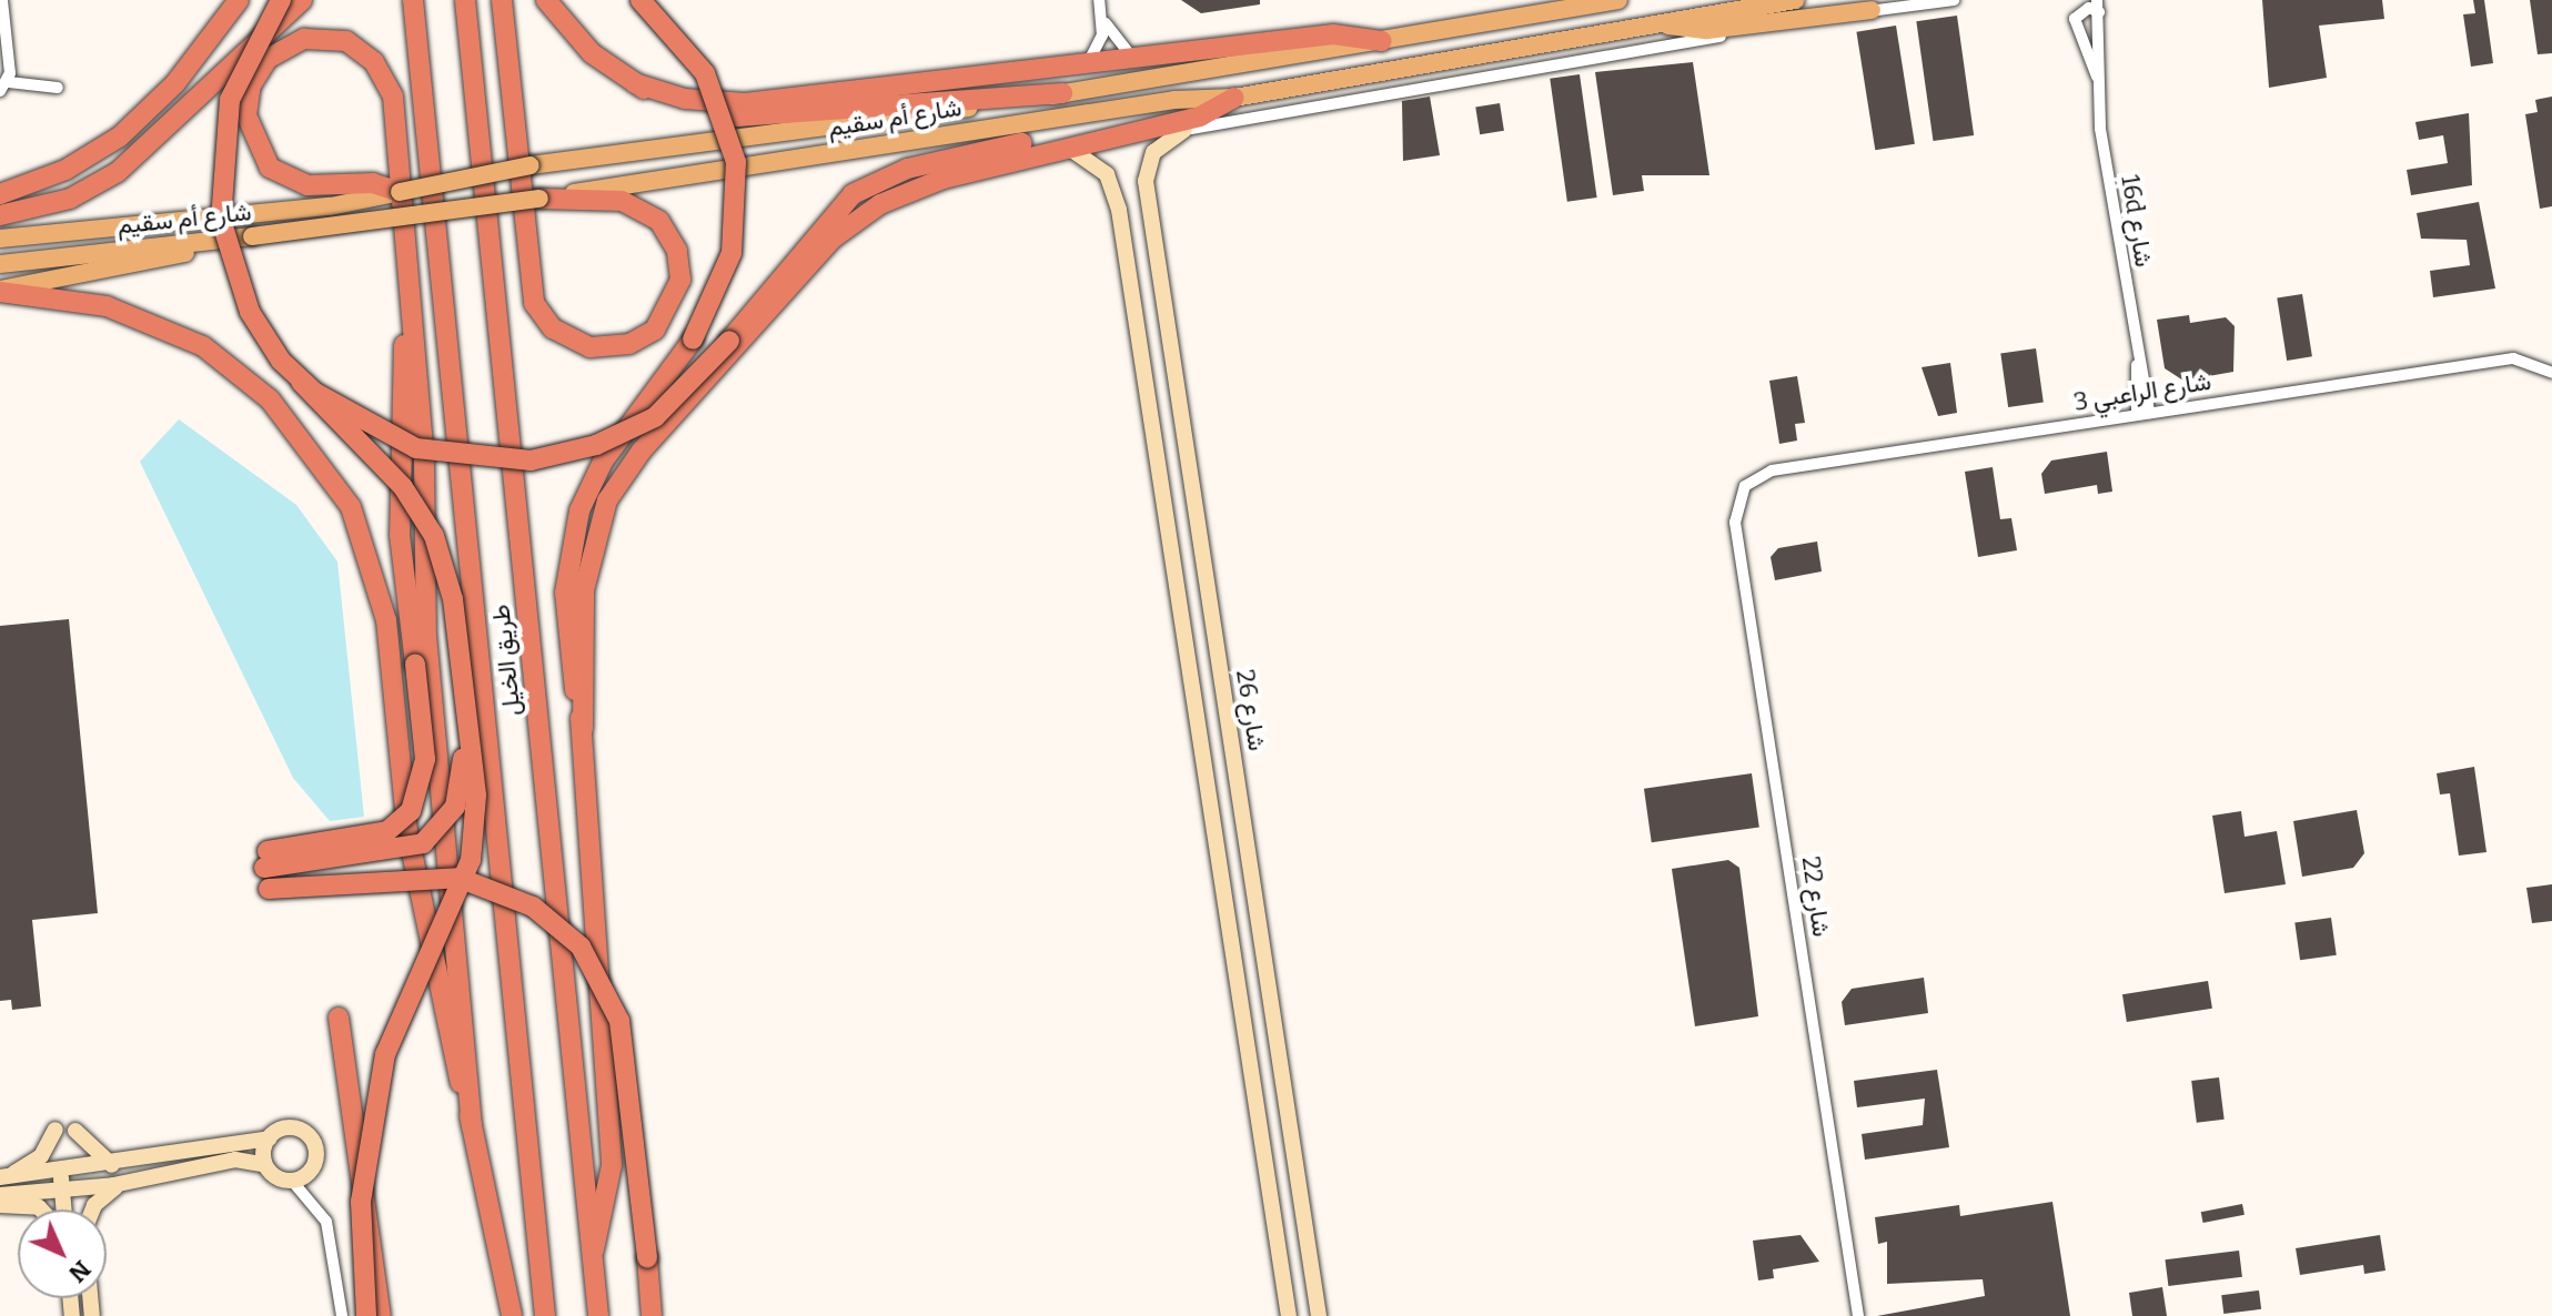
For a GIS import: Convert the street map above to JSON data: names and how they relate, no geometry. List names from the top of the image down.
{
  "streets": {
    "highway": ["طريق الخيل"],
    "main road": ["شارع أم سقيم", "شارع 26"],
    "street": ["16d شارع", "شارع الراعبي 3", "شارع 22"]
  },
  "crossings": [
    ["16d شارع", "شارع الراعبي 3"],
    ["شارع الراعبي 3", "شارع 22"]
  ],
  "north": "bottom right"
}
